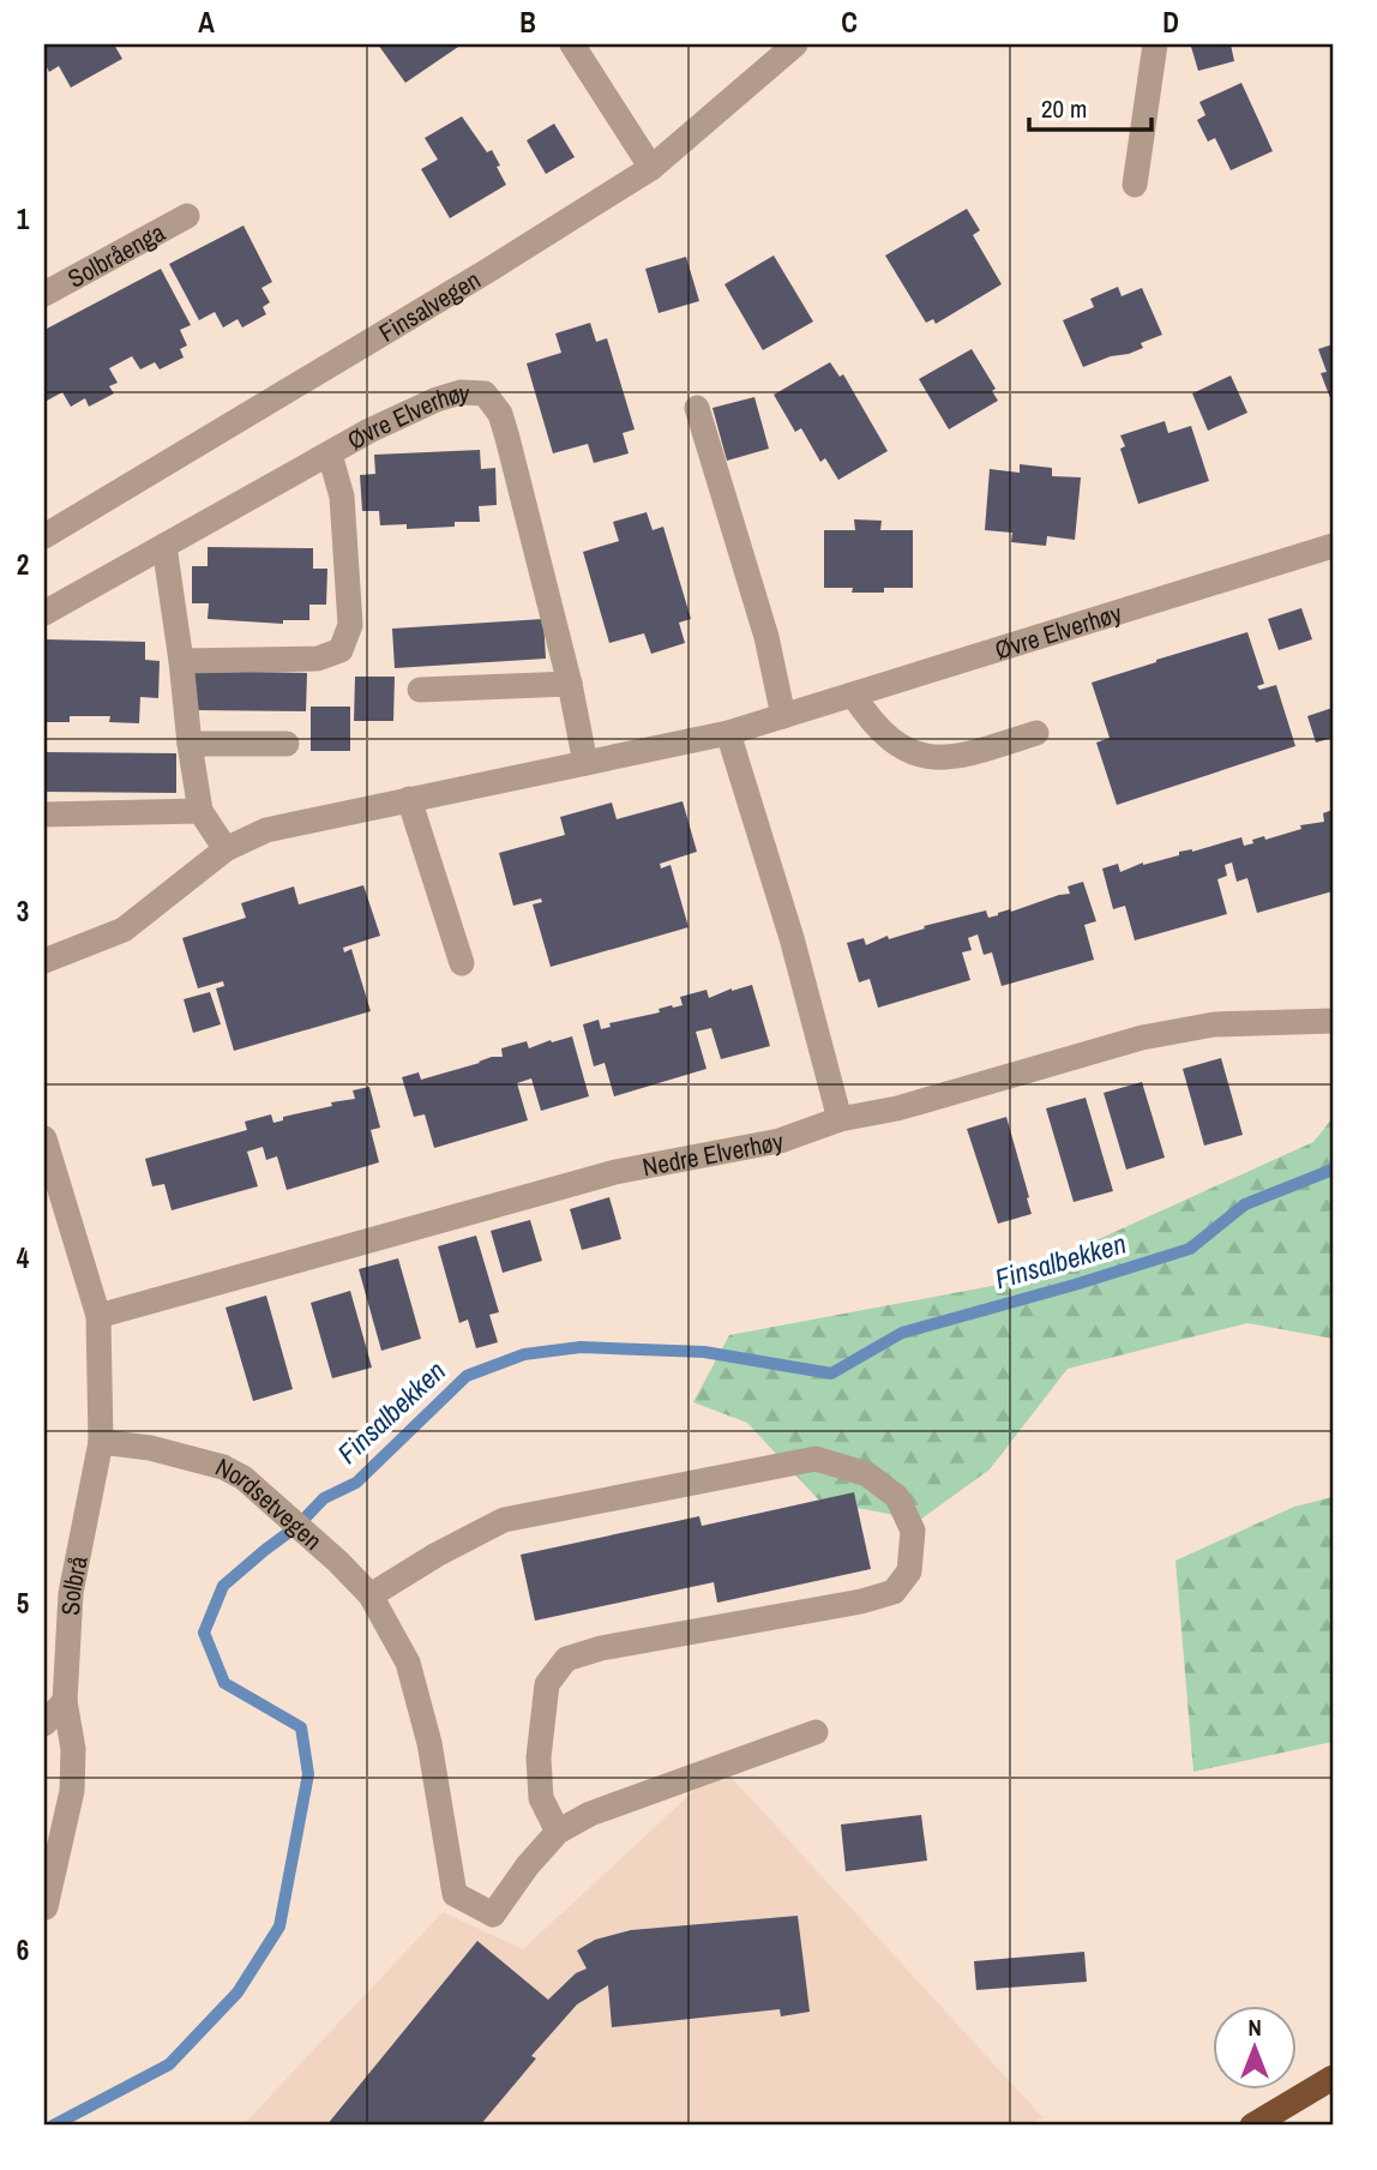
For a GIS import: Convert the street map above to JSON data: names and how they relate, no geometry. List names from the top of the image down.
{
  "streets": {
    "street": [
      "Solbråenga",
      "Finsalvegen",
      "Øvre Elverhøy",
      "Nedre Elverhøy",
      "Nordsetvegen",
      "Solbrå"
    ]
  },
  "crossings": [
    ["Nordsetvegen", "Solbrå"]
  ],
  "water": ["Finsalbekken"],
  "scale_bar": "20 m",
  "north": "top",
  "grid": {
    "columns": [
      "A",
      "B",
      "C",
      "D"
    ],
    "rows": [
      "1",
      "2",
      "3",
      "4",
      "5",
      "6"
    ]
  }
}
